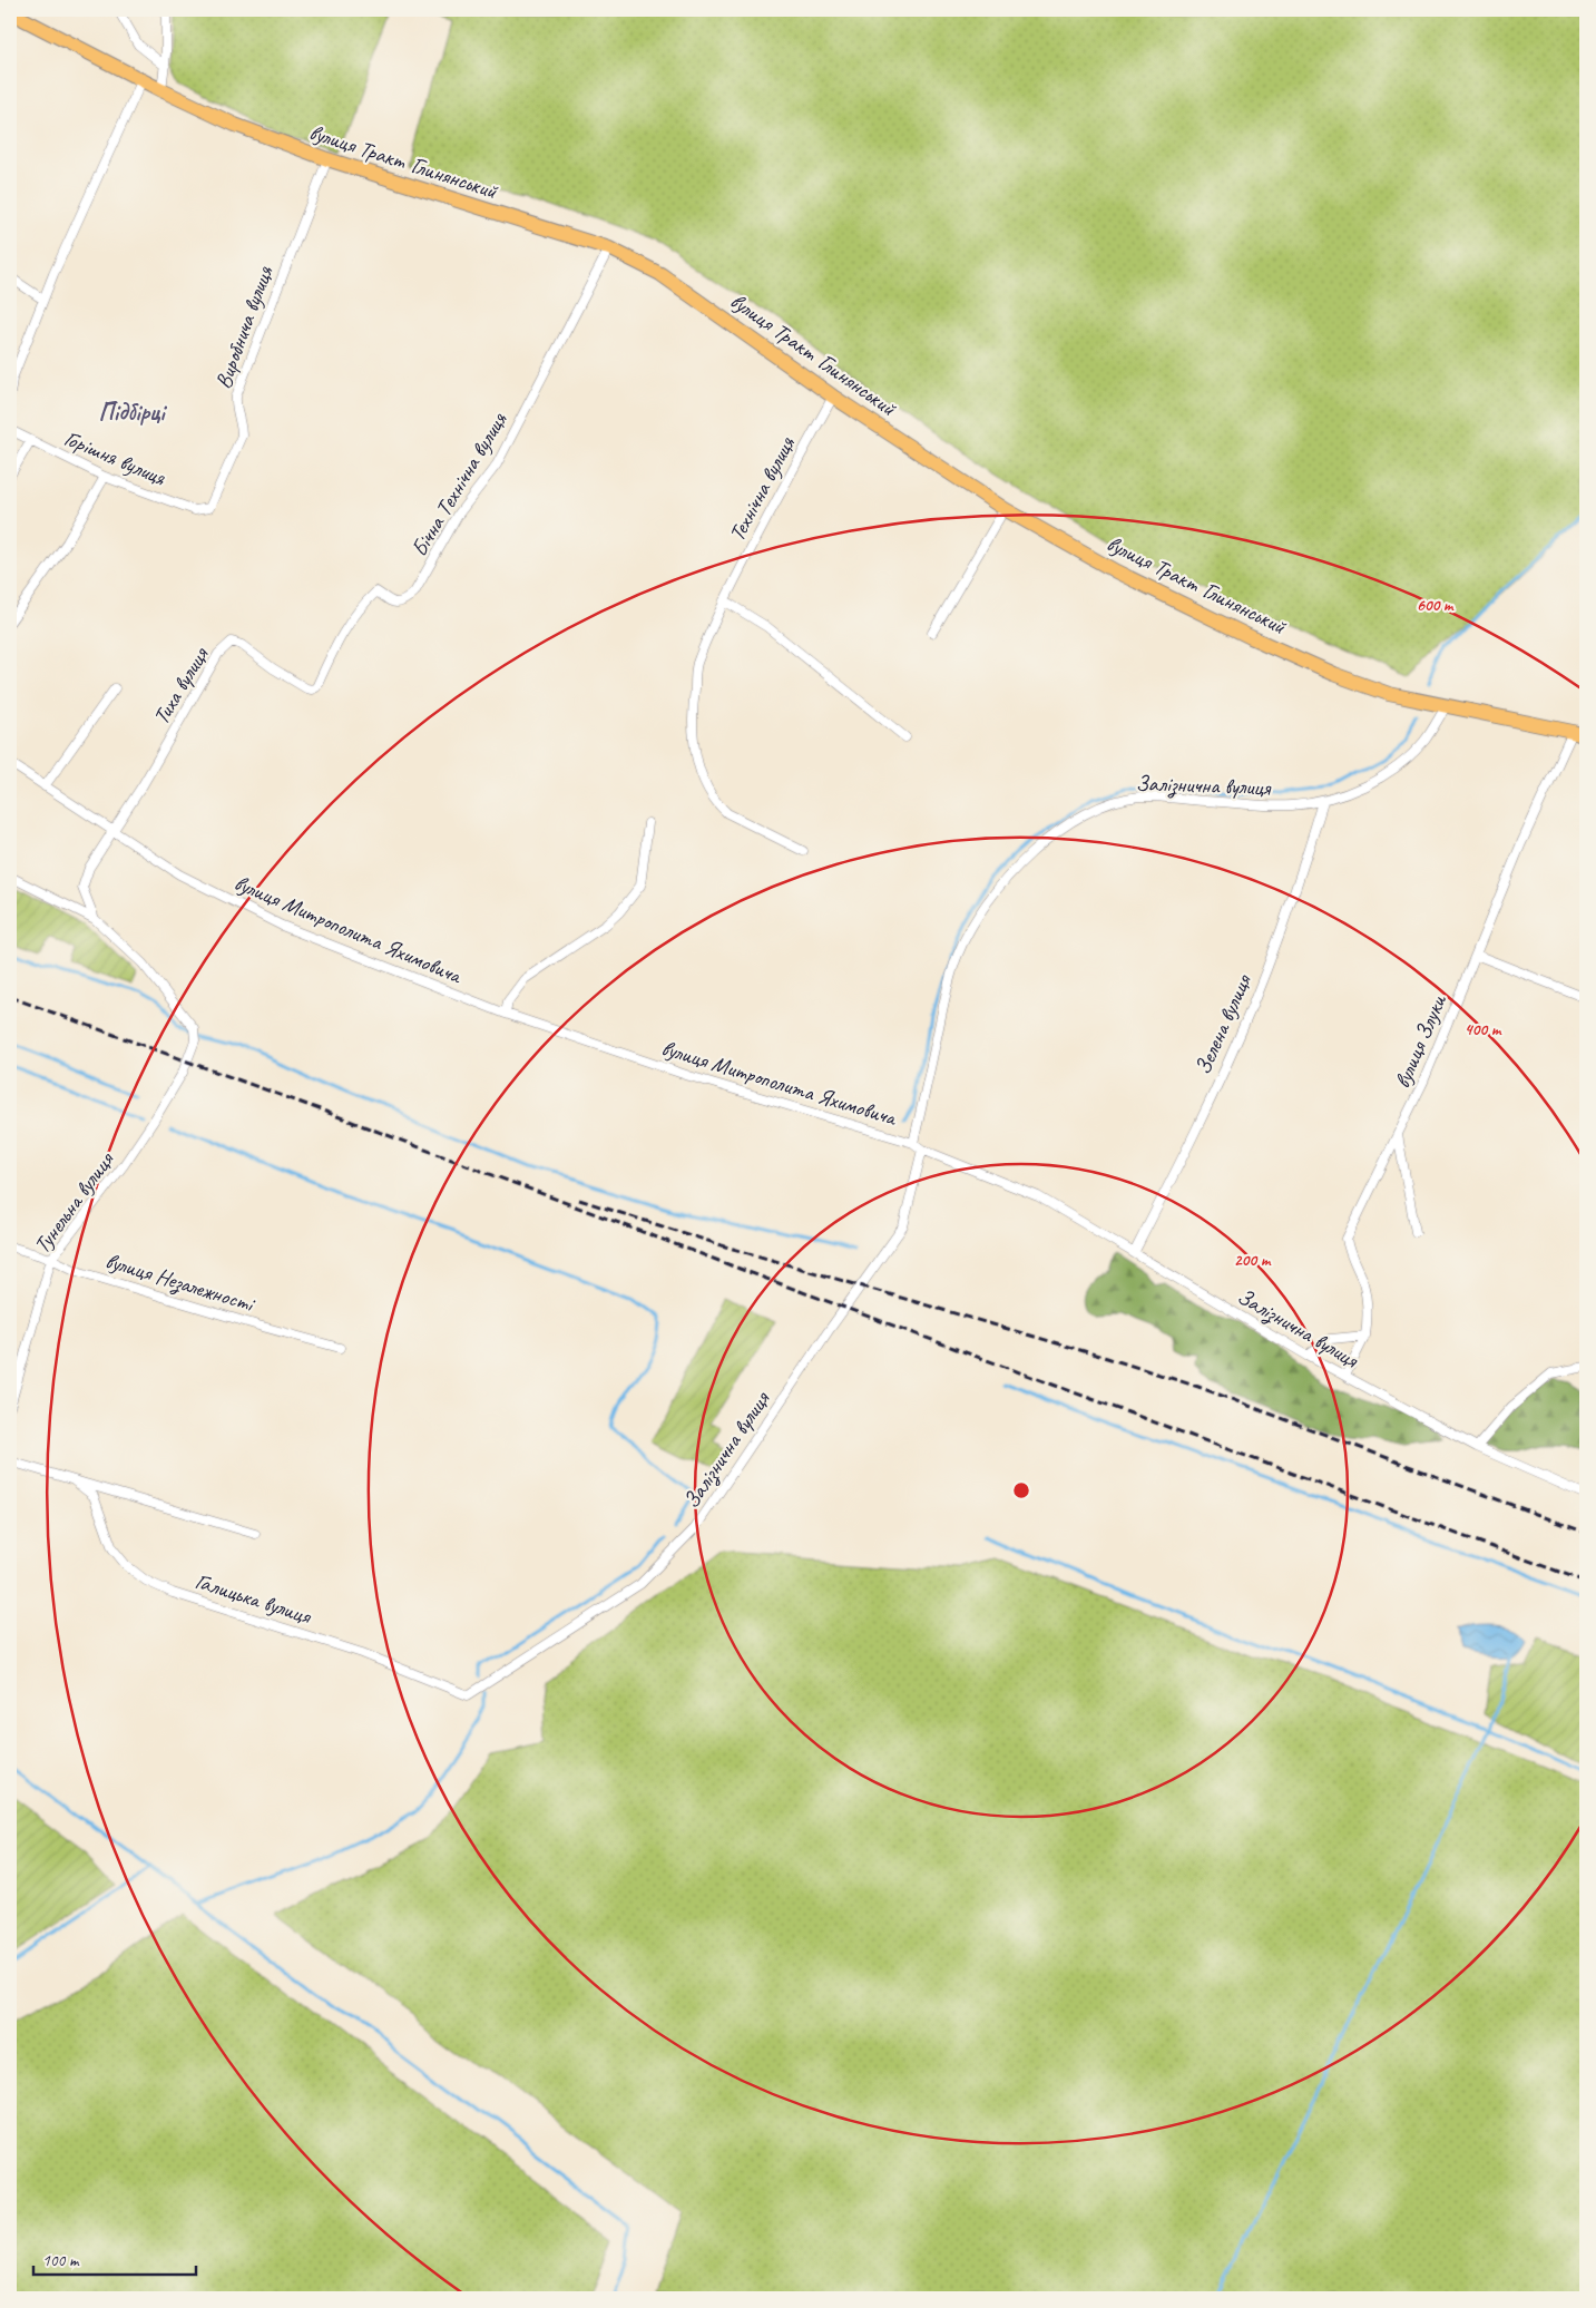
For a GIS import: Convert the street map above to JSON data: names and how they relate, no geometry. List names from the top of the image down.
{
  "streets": {
    "main road": ["вулиця Тракт Глинянський"],
    "street": [
      "Виробнича вулиця",
      "Горішня вулиця",
      "Бічна Технічна вулиця",
      "Технічна вулиця",
      "Тиха вулиця",
      "Залізнична вулиця",
      "вулиця Митрополита Яхимовича",
      "Зелена вулиця",
      "вулиця Злуки",
      "Тунельна вулиця",
      "вулиця Незалежності",
      "Галицька вулиця"
    ]
  },
  "crossings": [
    ["вулиця Тракт Глинянський", "Виробнича вулиця"],
    ["вулиця Тракт Глинянський", "Бічна Технічна вулиця"],
    ["вулиця Тракт Глинянський", "Технічна вулиця"],
    ["вулиця Тракт Глинянський", "Залізнична вулиця"],
    ["вулиця Тракт Глинянський", "вулиця Злуки"],
    ["Виробнича вулиця", "Горішня вулиця"],
    ["Бічна Технічна вулиця", "Тиха вулиця"],
    ["Тиха вулиця", "вулиця Митрополита Яхимовича"],
    ["Залізнична вулиця", "вулиця Митрополита Яхимовича"],
    ["Залізнична вулиця", "Зелена вулиця"],
    ["Залізнична вулиця", "вулиця Злуки"],
    ["Залізнична вулиця", "Галицька вулиця"],
    ["Тунельна вулиця", "вулиця Незалежності"]
  ],
  "districts": ["Підбірці"],
  "scale_bar": "100 m",
  "rings": ["600 m", "400 m", "200 m"]
}
